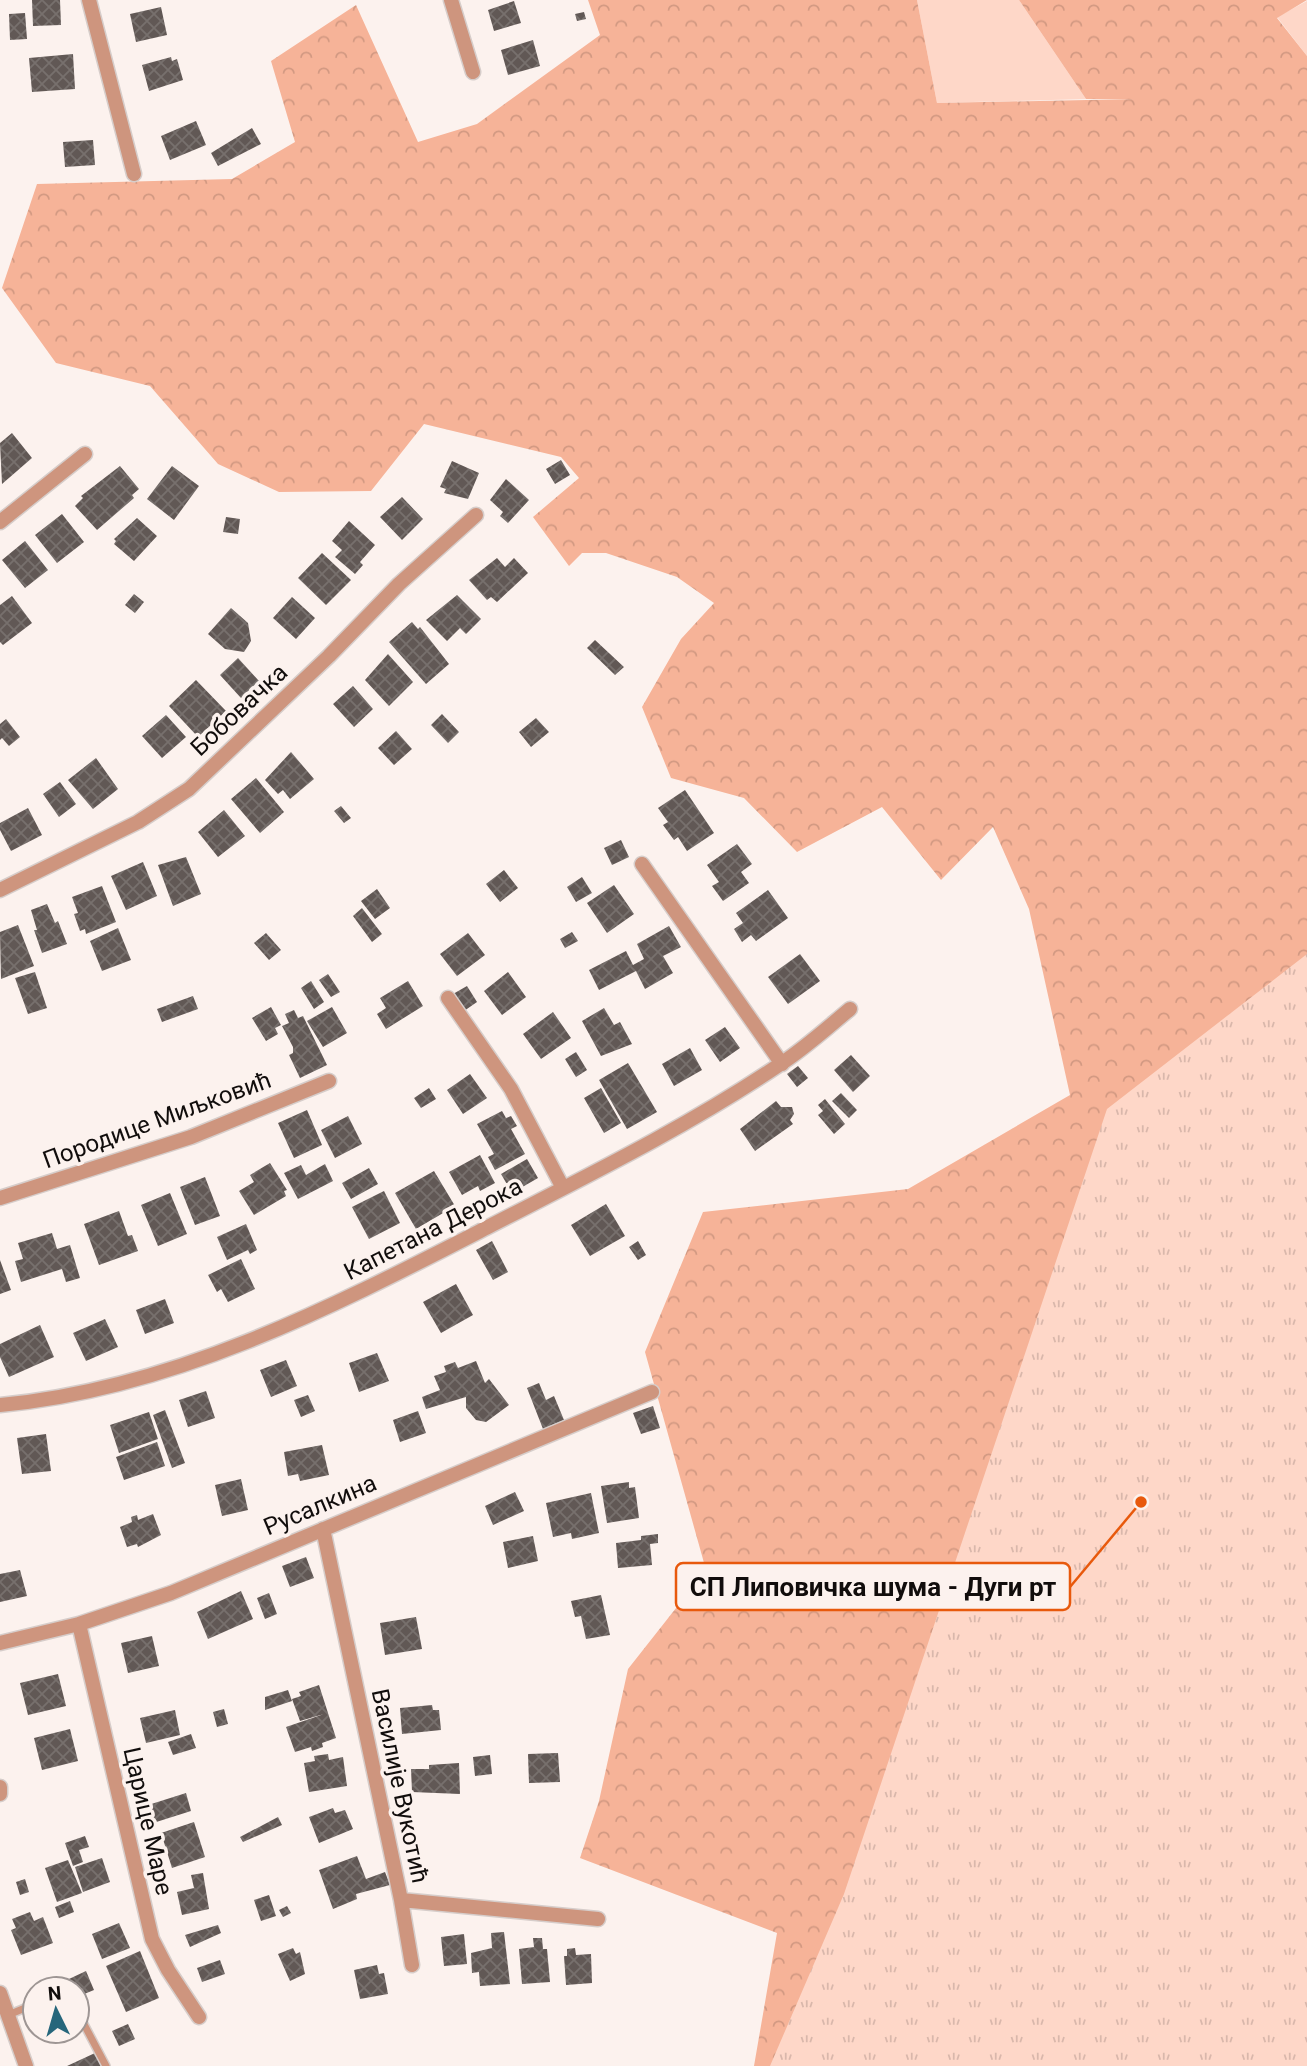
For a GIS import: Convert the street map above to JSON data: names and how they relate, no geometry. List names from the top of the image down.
{
  "streets": {
    "street": [
      "Бобовачка",
      "Породице Миљковић",
      "Капетана Дерока",
      "Русалкина",
      "Василије Вукотић",
      "Царице Маре"
    ]
  },
  "crossings": [
    ["Русалкина", "Василије Вукотић"],
    ["Русалкина", "Царице Маре"]
  ],
  "places": ["СП Липовичка шума - Дуги рт"],
  "north": "top"
}
